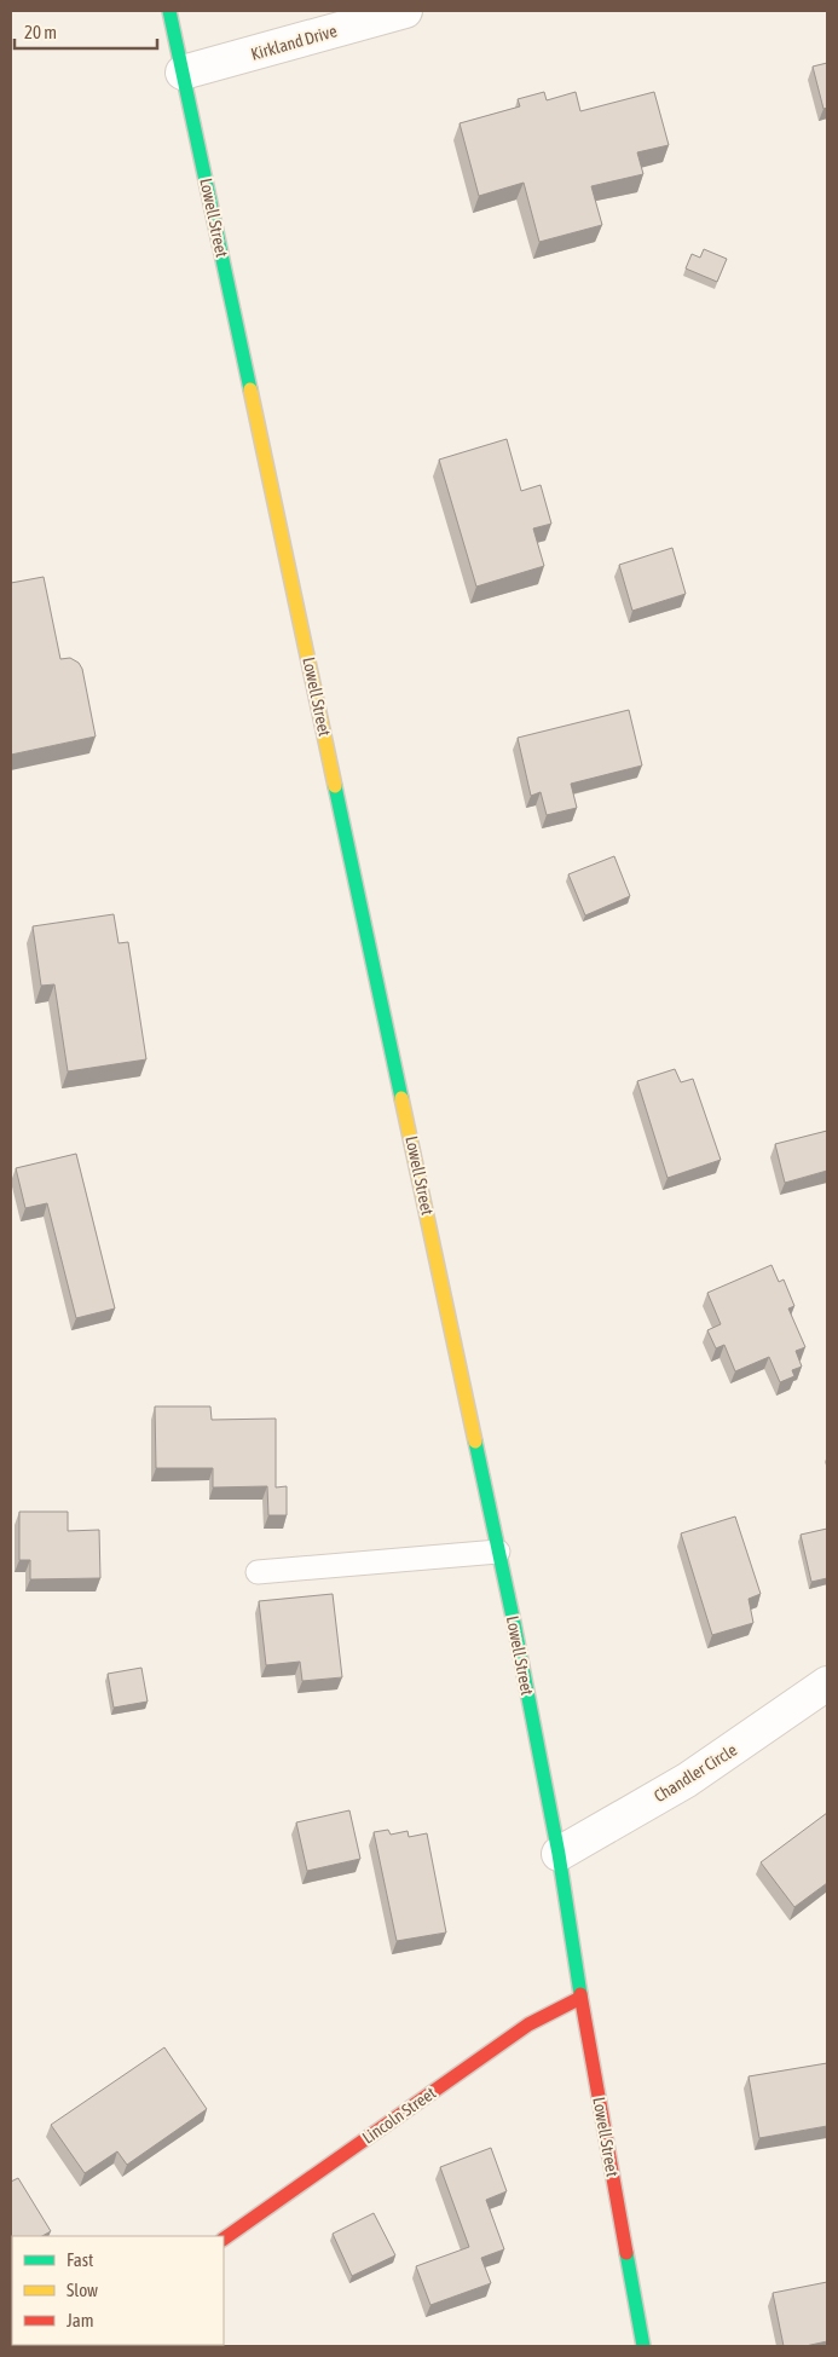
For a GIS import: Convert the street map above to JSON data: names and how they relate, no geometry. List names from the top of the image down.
{
  "streets": {
    "main road": ["Lowell Street", "Lincoln Street"],
    "street": ["Kirkland Drive", "Chandler Circle"]
  },
  "crossings": [
    ["Kirkland Drive", "Lowell Street"],
    ["Lowell Street", "Chandler Circle"],
    ["Lowell Street", "Lincoln Street"]
  ],
  "legend": ["Fast", "Slow", "Jam"],
  "scale_bar": "20 m"
}
